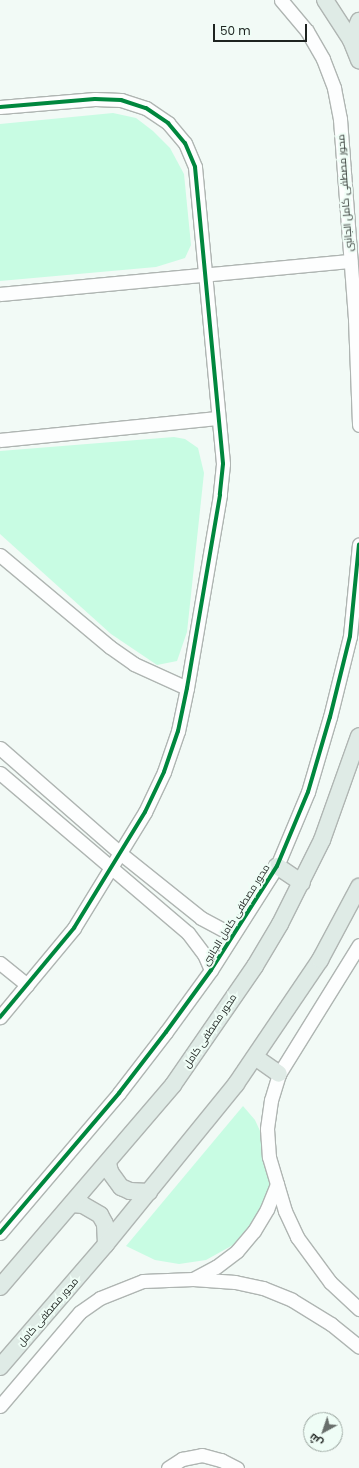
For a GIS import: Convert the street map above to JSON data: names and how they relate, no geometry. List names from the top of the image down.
{
  "streets": {
    "main road": ["محور مصطفى كامل"],
    "street": ["محور مصطفى كامل الجانبى"]
  },
  "scale_bar": "50 m",
  "north": "bottom left"
}
